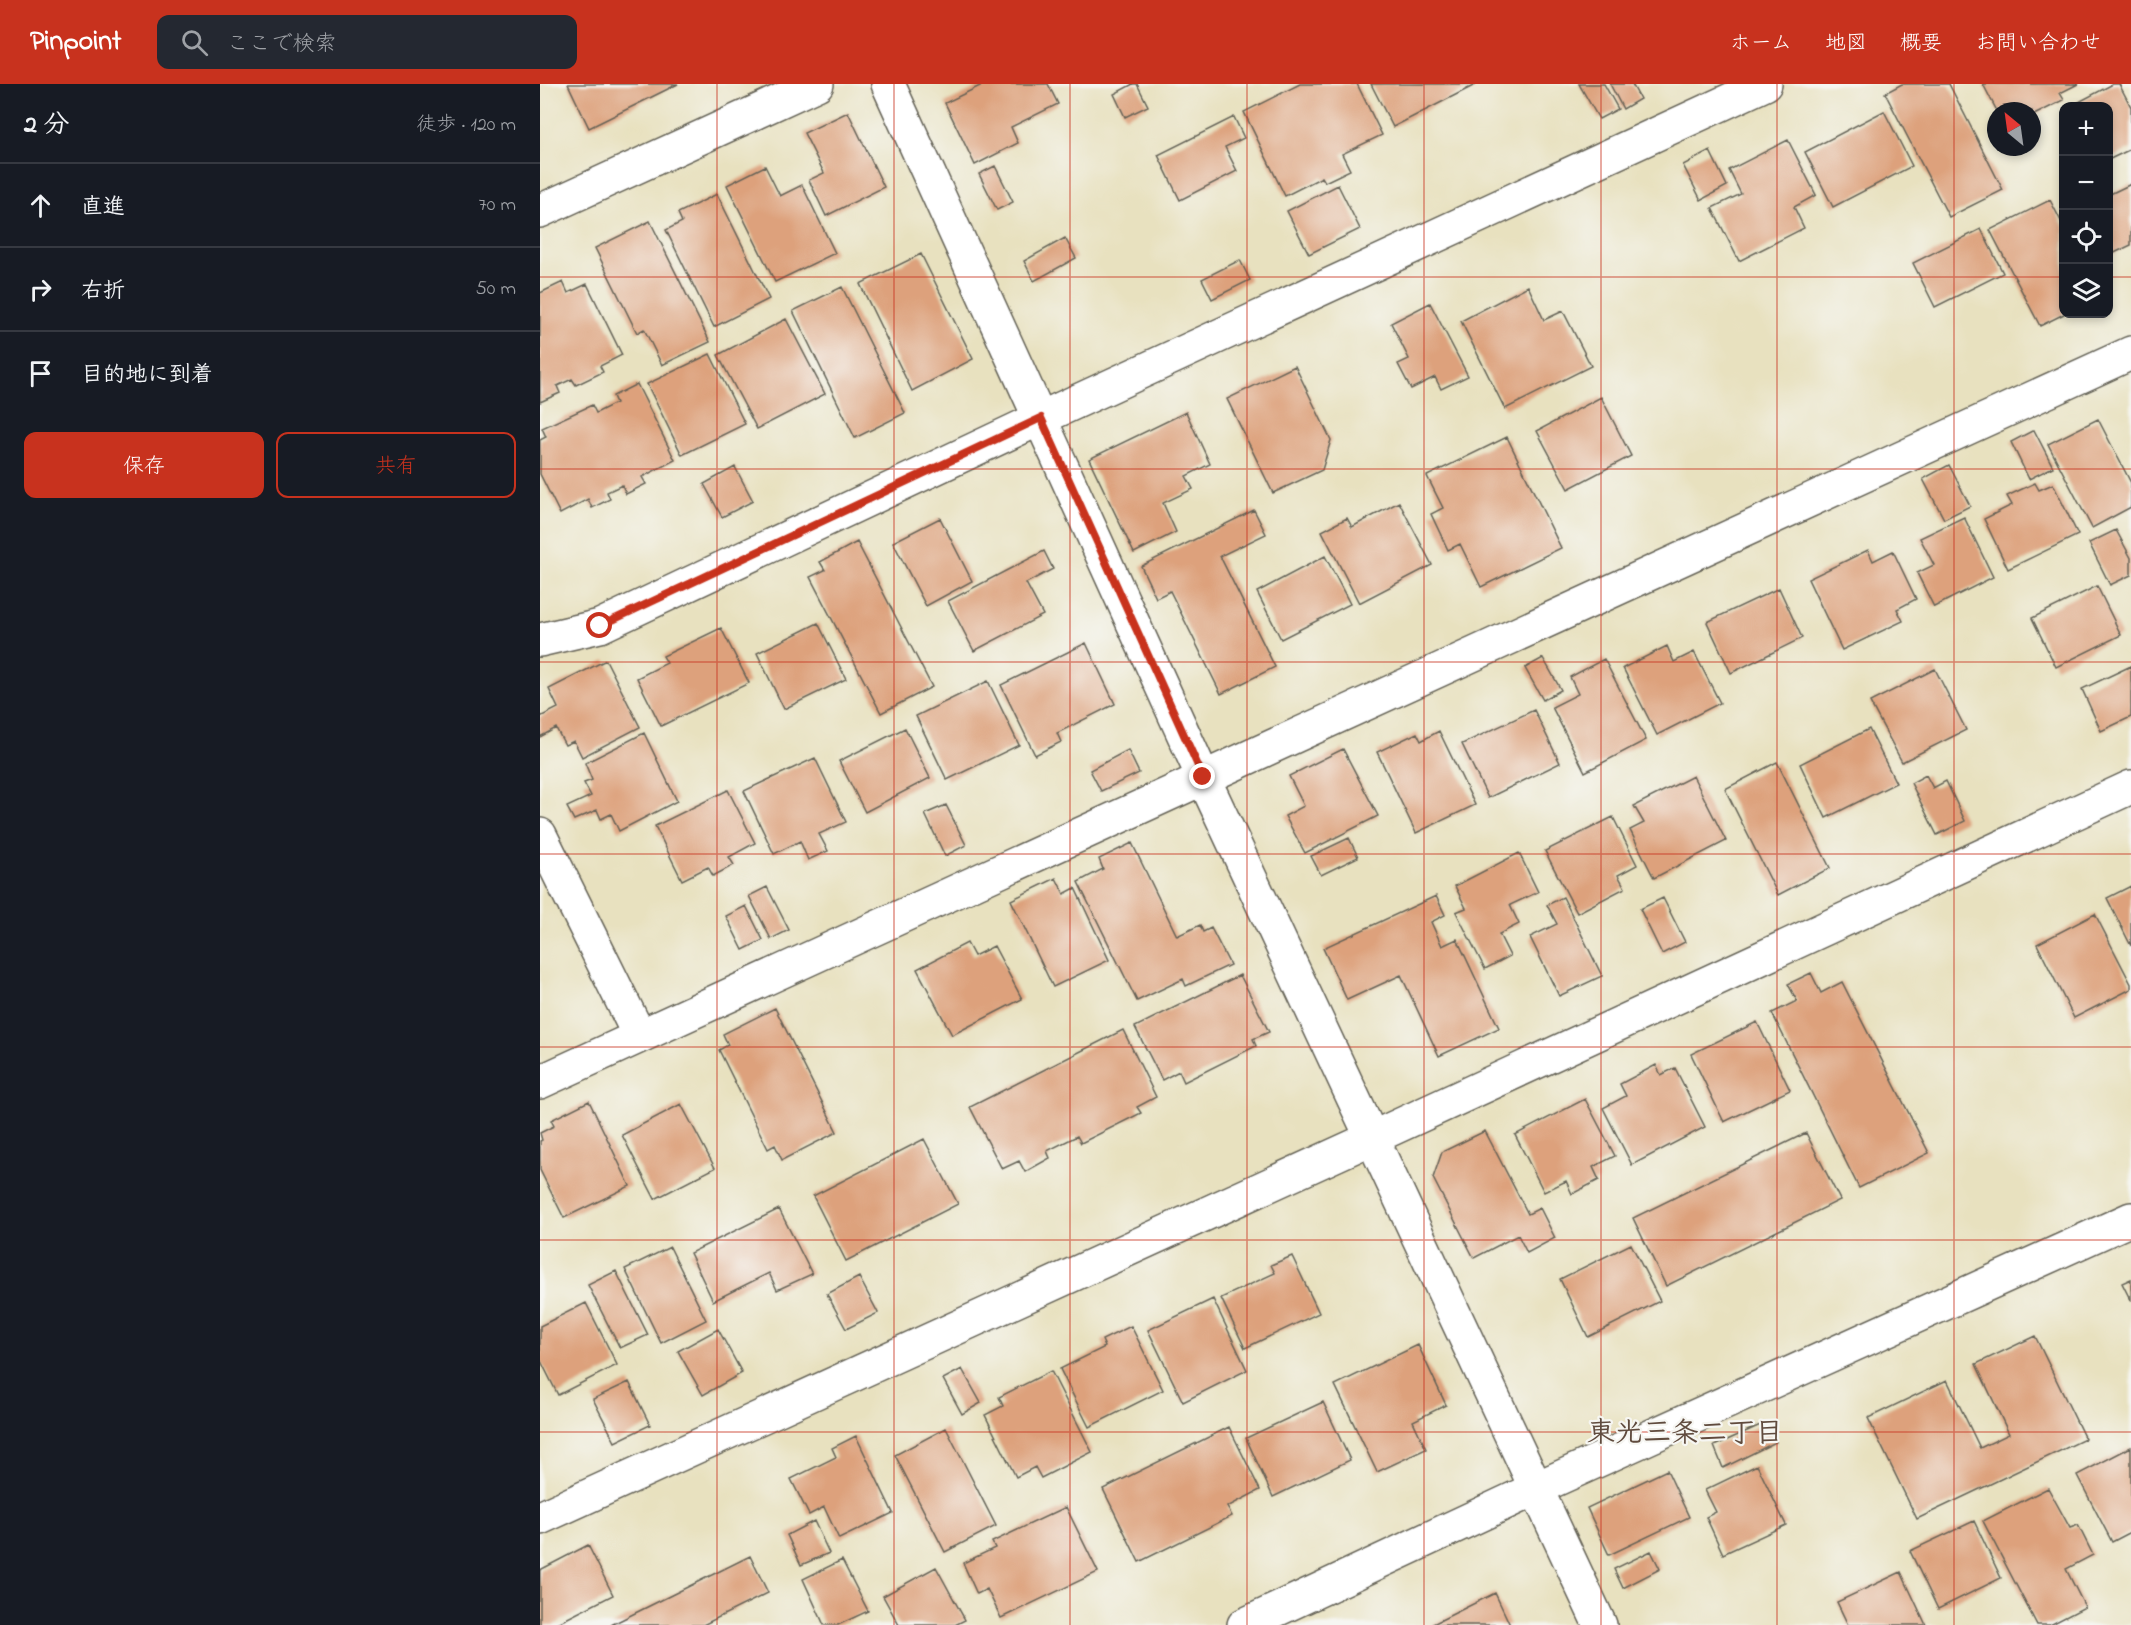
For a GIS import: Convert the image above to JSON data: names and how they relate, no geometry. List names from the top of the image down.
{
  "districts": ["東光三条二丁目"],
  "north": "top left",
  "page": {
    "header": "Pinpoint",
    "search": "ここで検索",
    "nav": [
      "ホーム",
      "地図",
      "概要",
      "お問い合わせ"
    ],
    "heading": ["2 分", "徒歩 · 120 m"],
    "map_buttons": ["+", "−"],
    "list": [
      ["直進", "70 m"],
      ["右折", "50 m"],
      "目的地に到着"
    ],
    "buttons": ["保存", "共有"]
  }
}
